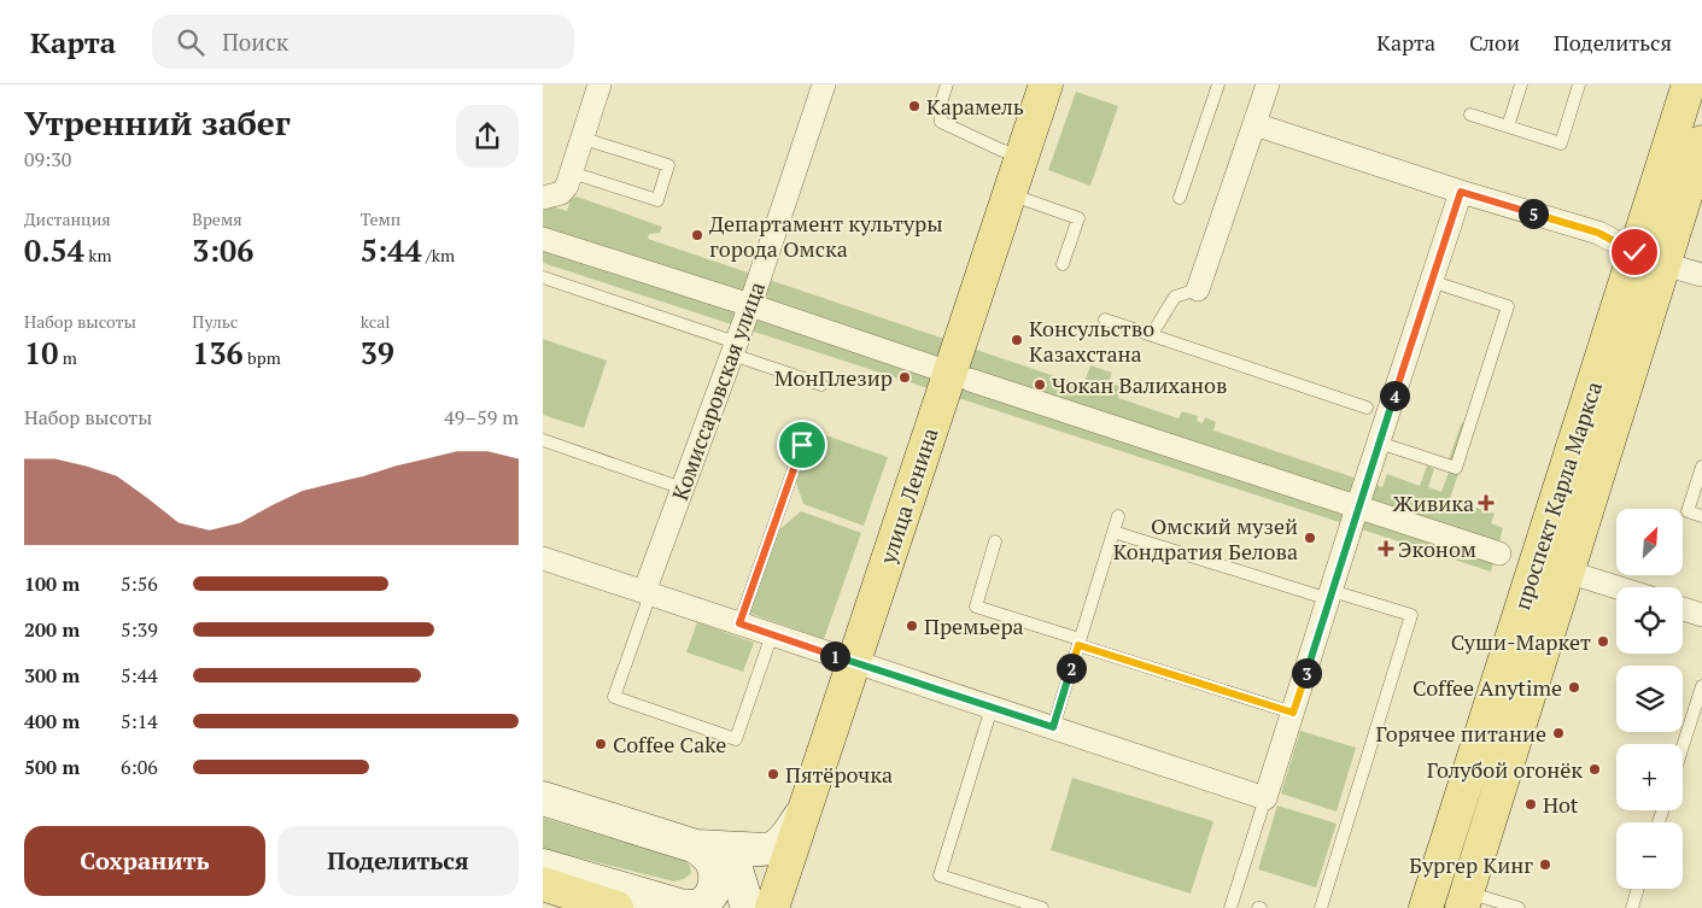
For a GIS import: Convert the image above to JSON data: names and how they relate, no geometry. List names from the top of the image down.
{
  "streets": {
    "main road": ["улица Ленина", "проспект Карла Маркса"],
    "street": ["Комиссаровская улица"]
  },
  "places": {
    "other": [
      "Карамель",
      "Департамент культуры города Омска",
      "Консульство Казахстана",
      "МонПлезир",
      "Чокан Валиханов",
      "Омский музей Кондратия Белова",
      "Премьера",
      "Суши-Маркет",
      "Coffee Anytime",
      "Горячее питание",
      "Coffee Cake",
      "Голубой огонёк",
      "Пятёрочка",
      "Hot",
      "Бургер Кинг"
    ],
    "health": ["Живика", "Эконом"]
  },
  "north": "top right",
  "page": {
    "header": "Карта",
    "search": "Поиск",
    "nav": ["Карта", "Слои", "Поделиться"],
    "heading": ["Утренний забег", "09:30"],
    "stats": [
      ["Дистанция", "0.54 km"],
      ["Время", "3:06"],
      ["Темп", "5:44 /km"],
      ["Набор высоты", "10 m"],
      ["Пульс", "136 bpm"],
      ["kcal", "39"]
    ],
    "pins": [
      "5",
      "4",
      "1",
      "2",
      "3"
    ],
    "chart": ["Набор высоты", "49–59 m"],
    "map_buttons": ["+", "−"],
    "list": [
      {
        "name": "100 m",
        "note": "5:56"
      },
      {
        "name": "200 m",
        "note": "5:39"
      },
      {
        "name": "300 m",
        "note": "5:44"
      },
      {
        "name": "400 m",
        "note": "5:14"
      },
      {
        "name": "500 m",
        "note": "6:06"
      }
    ],
    "buttons": ["Сохранить", "Поделиться"]
  }
}
